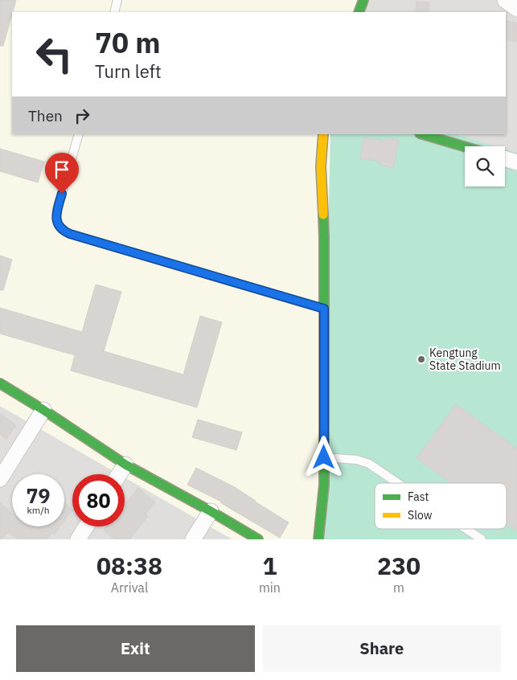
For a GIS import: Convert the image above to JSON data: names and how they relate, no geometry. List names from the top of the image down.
{
  "places": ["Kengtung State Stadium"],
  "legend": ["Fast", "Slow"],
  "page": {
    "turn": ["70 m", "Turn left"],
    "then": "Then",
    "speed": "79 km/h",
    "limit": "80",
    "eta": [
      "08:38",
      "Arrival",
      "1",
      "min",
      "230",
      "m"
    ],
    "buttons": ["Exit", "Share"]
  }
}
